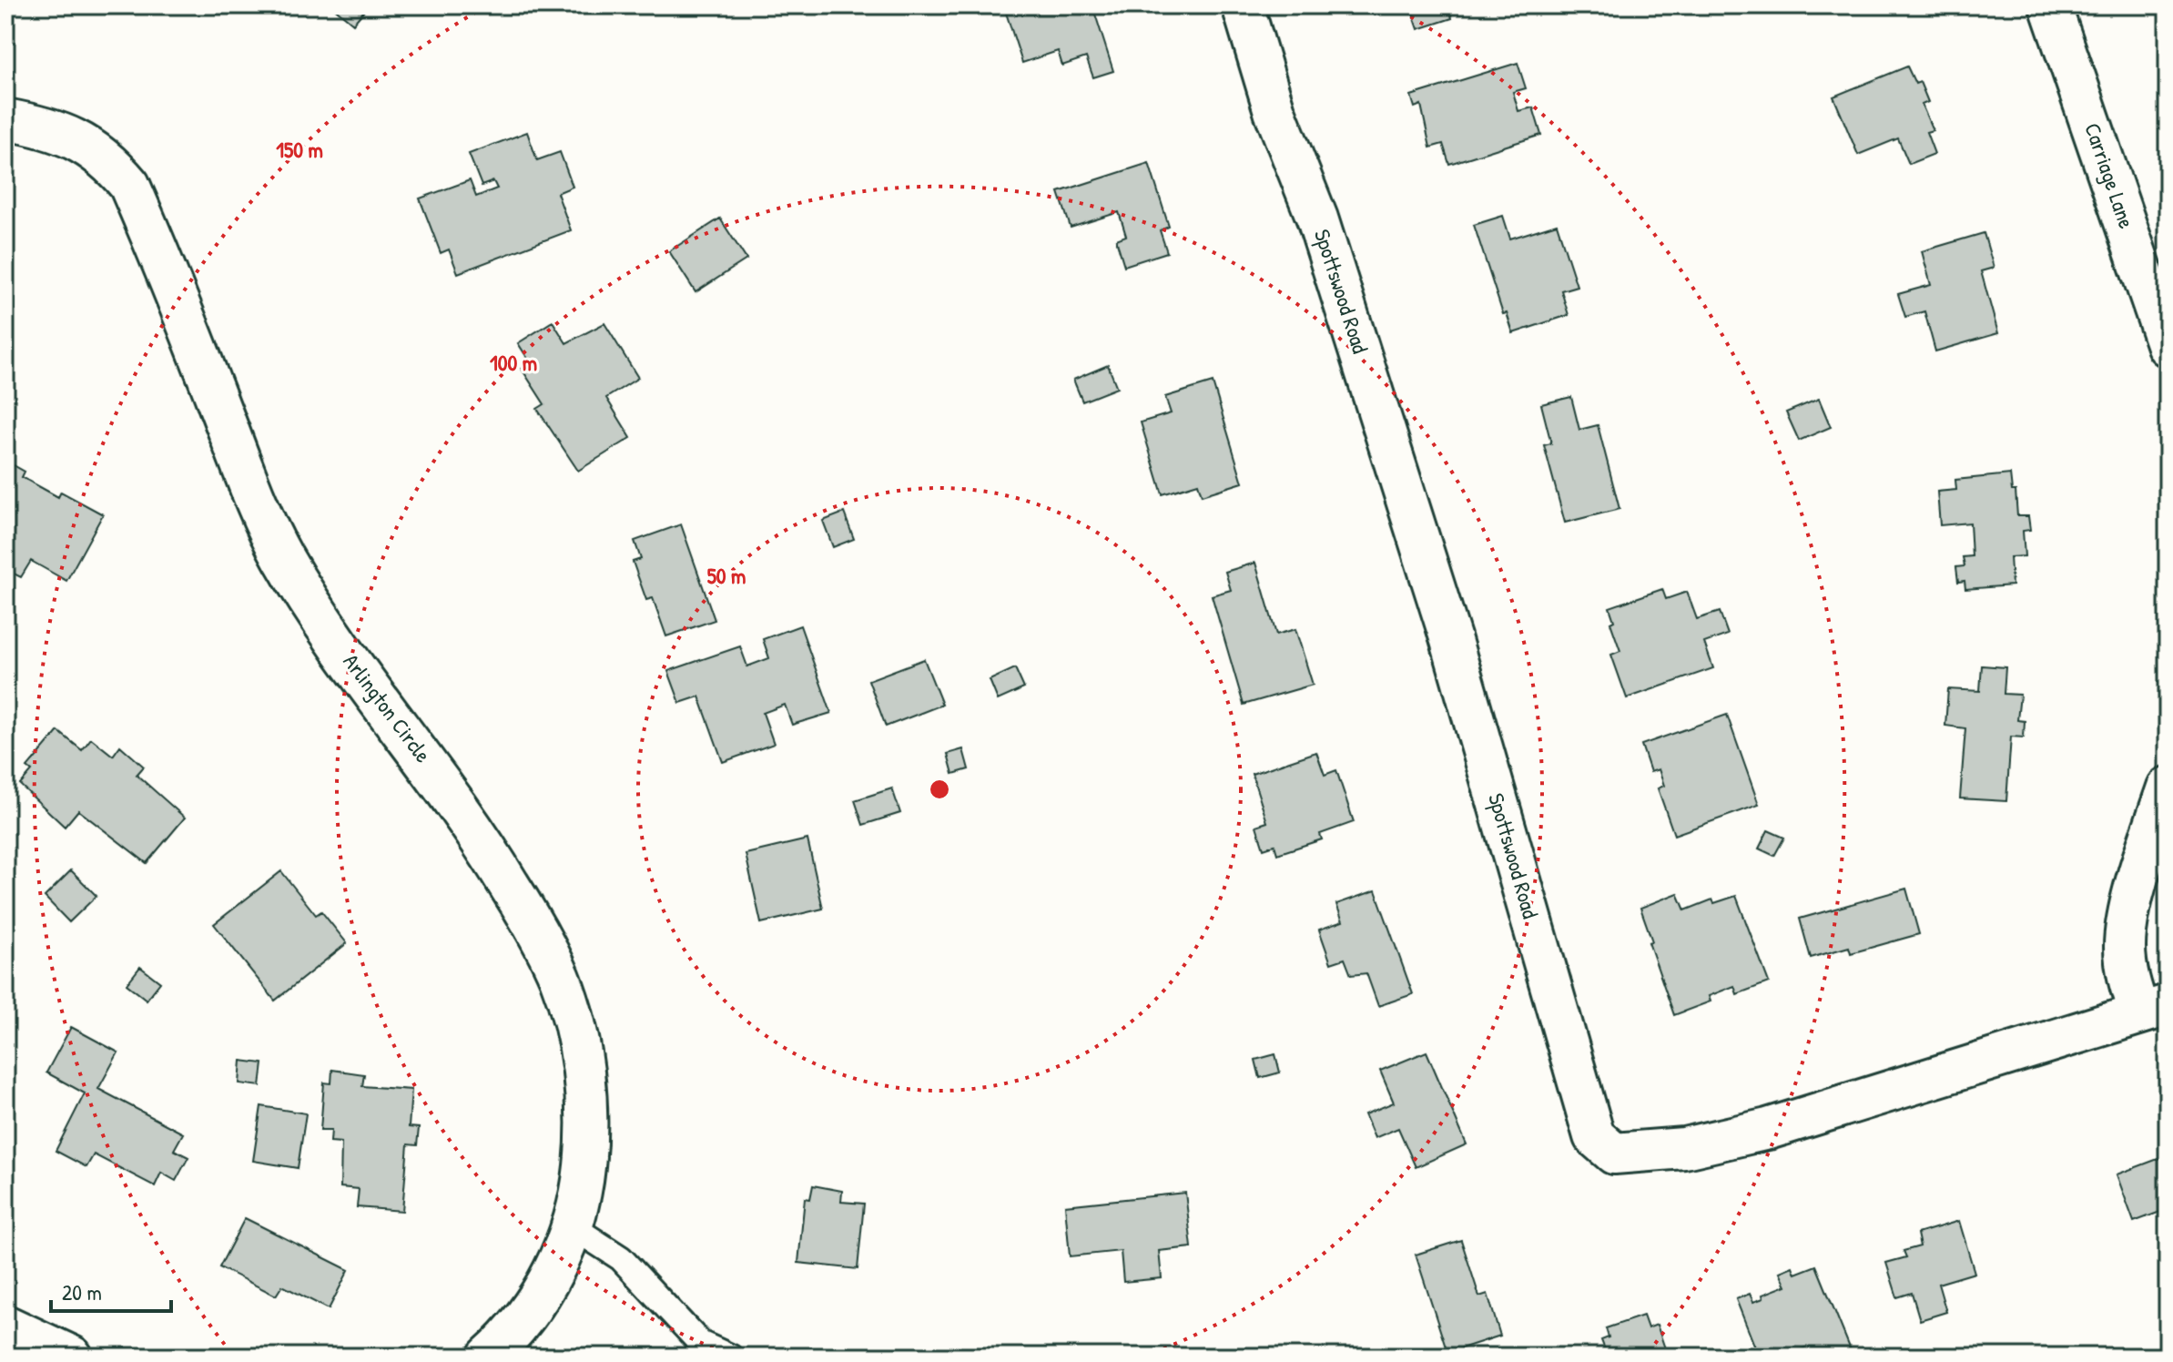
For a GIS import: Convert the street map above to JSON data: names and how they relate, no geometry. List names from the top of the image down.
{
  "streets": {
    "street": ["Carriage Lane", "Spottswood Road", "Arlington Circle"]
  },
  "scale_bar": "20 m",
  "rings": ["150 m", "100 m", "50 m"]
}
